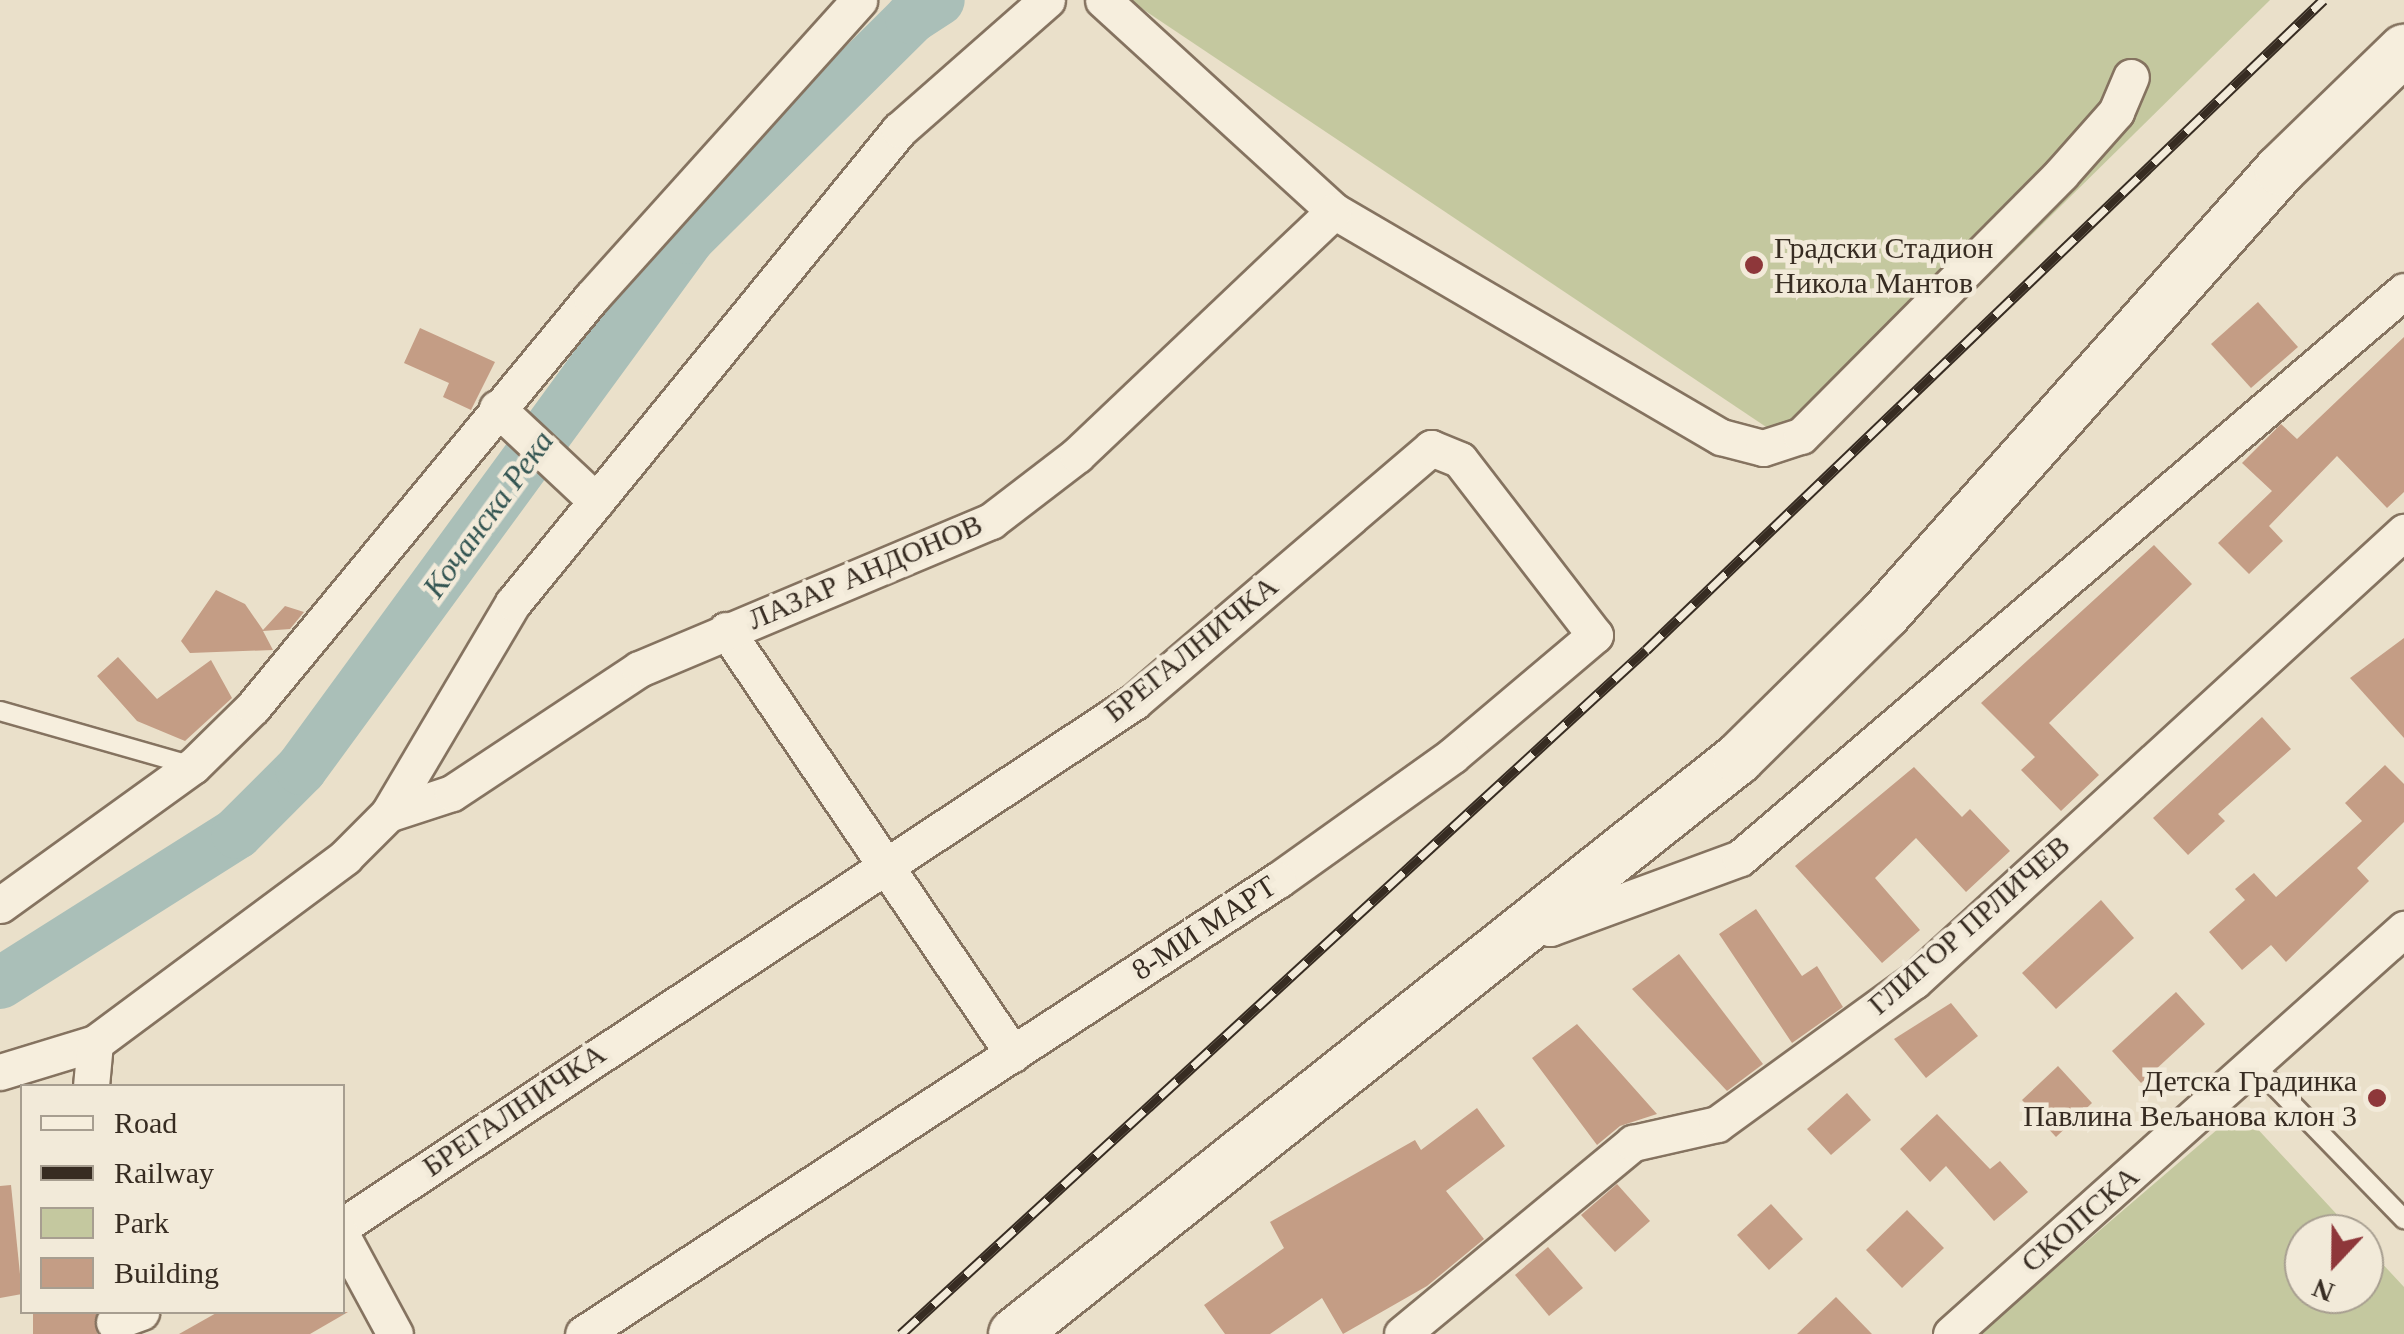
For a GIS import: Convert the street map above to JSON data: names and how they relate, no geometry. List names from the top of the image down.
{
  "streets": {
    "street": [
      "ЛАЗАР АНДОНОВ",
      "БРЕГАЛНИЧКА",
      "ГЛИГОР ПРЛИЧЕВ",
      "8-МИ МАРТ",
      "СКОПСКА"
    ]
  },
  "crossings": [
    ["БРЕГАЛНИЧКА", "8-МИ МАРТ"]
  ],
  "water": ["Кочанска Река"],
  "places": ["Градски Стадион Никола Мантов", "Детска Градинка Павлина Вељанова клон 3"],
  "legend": [
    "Road",
    "Railway",
    "Park",
    "Building"
  ],
  "north": "bottom"
}
